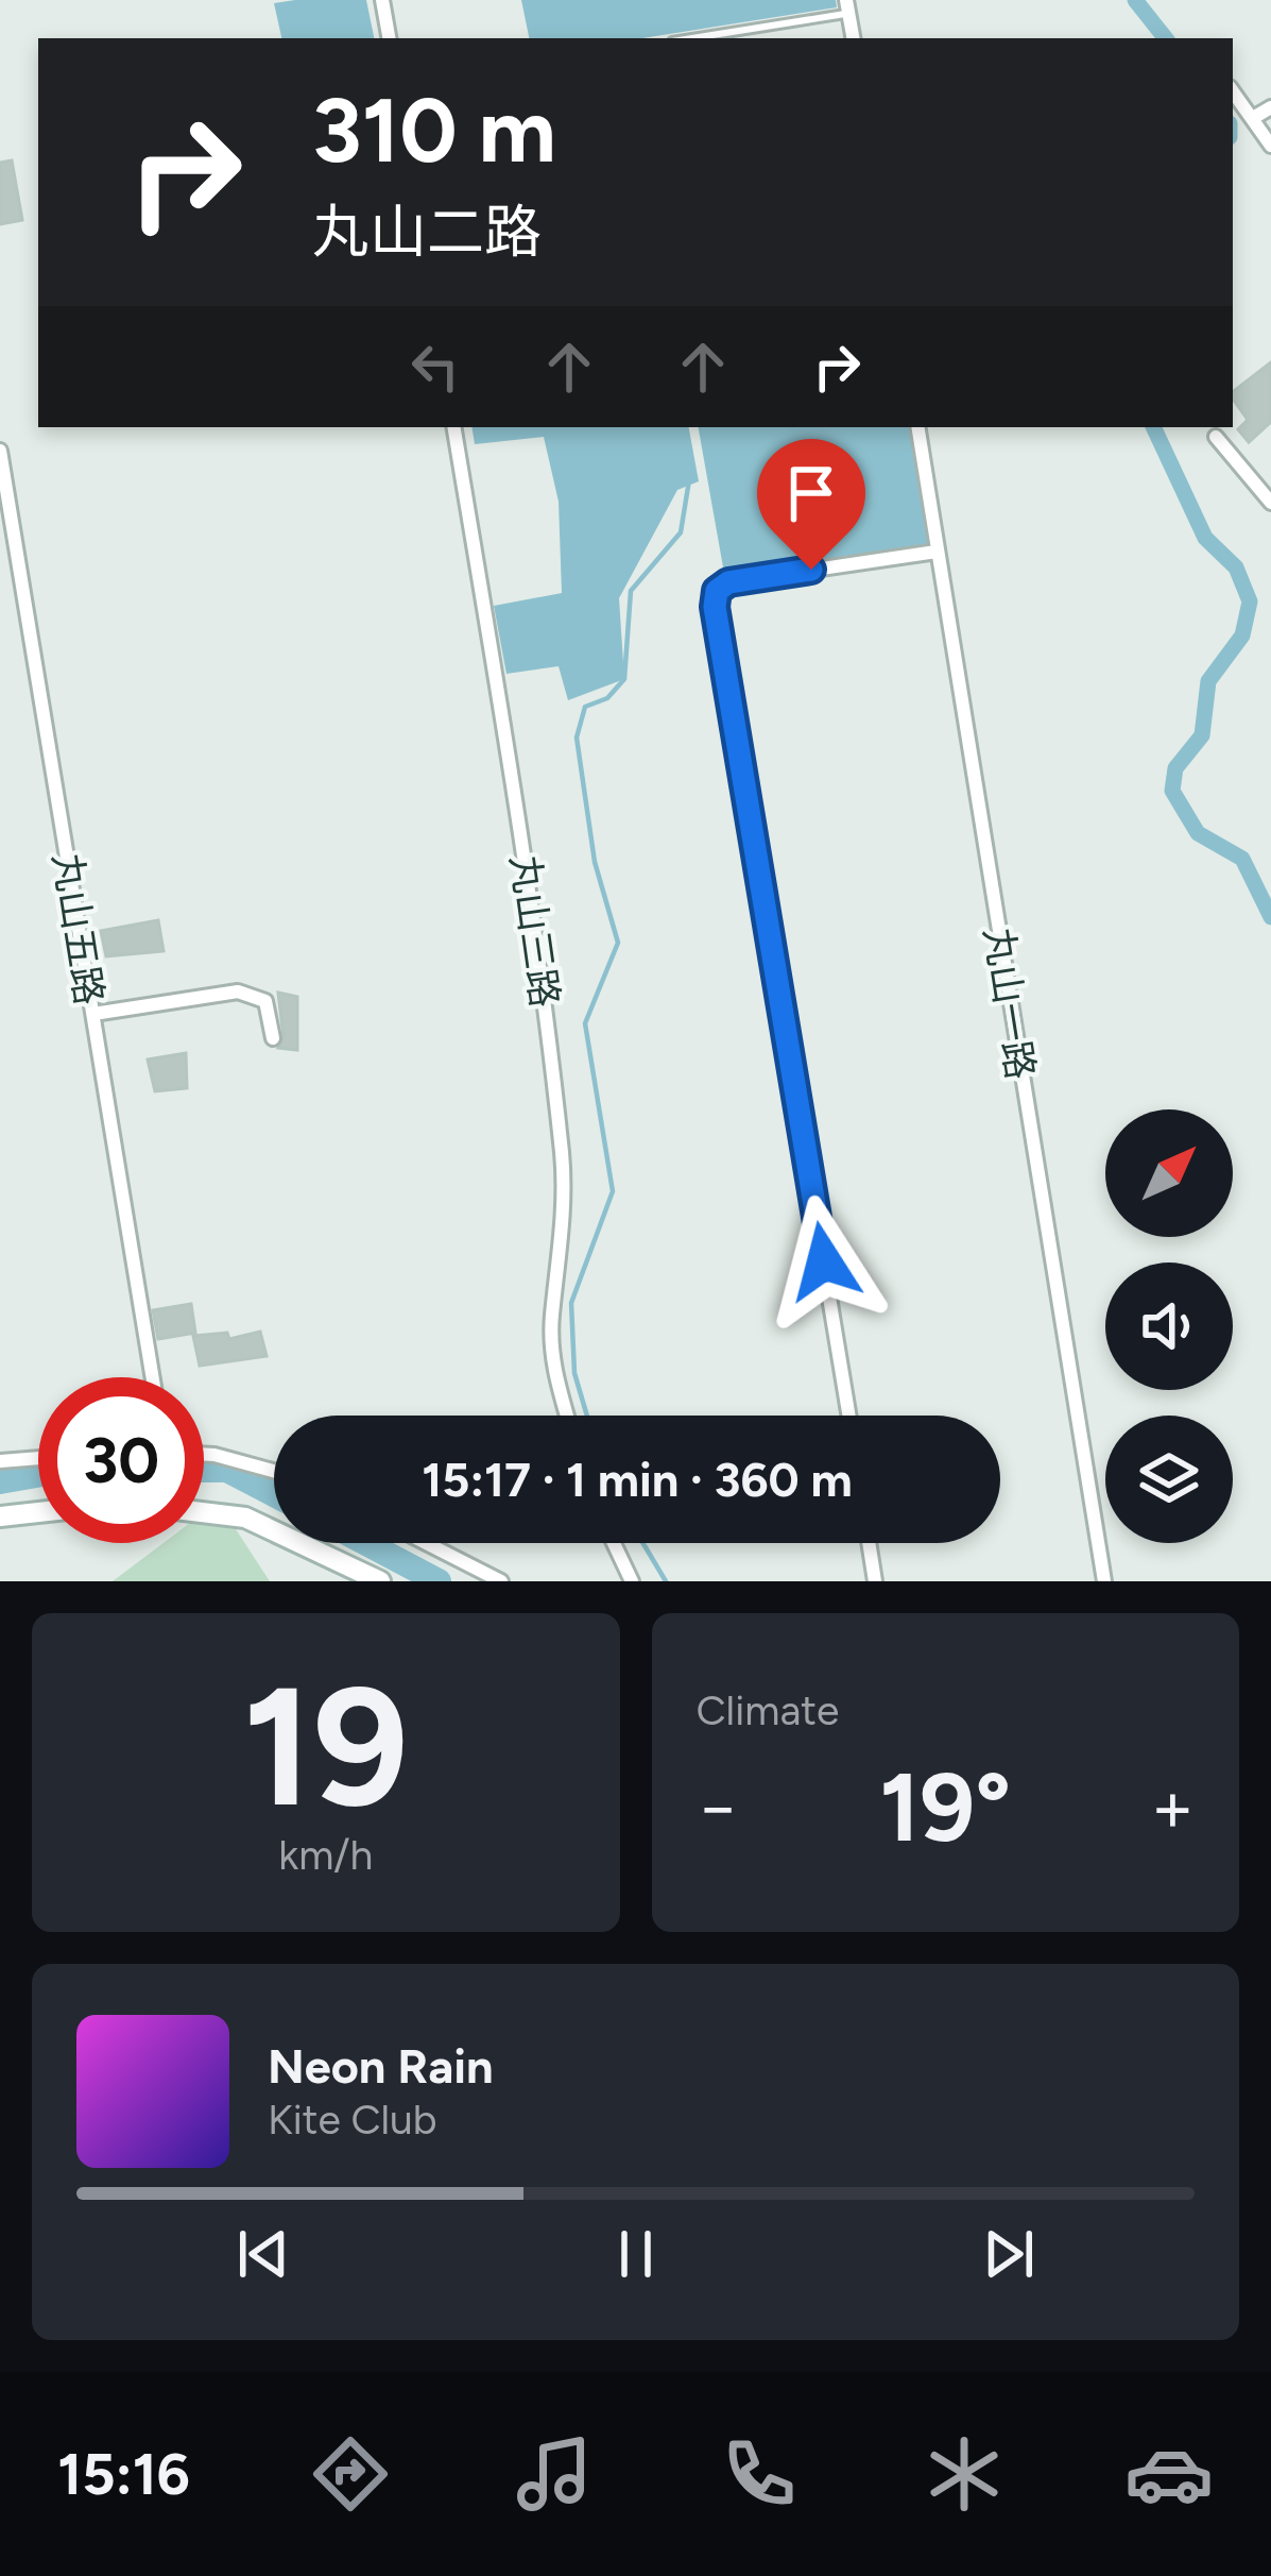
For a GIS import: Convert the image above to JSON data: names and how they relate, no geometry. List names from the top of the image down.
{
  "streets": {
    "street": ["丸山五路", "丸山三路", "丸山一路"]
  },
  "north": "top right",
  "page": {
    "turn": ["310 m", "丸山二路"],
    "limit": "30",
    "trip": "15:17 · 1 min · 360 m",
    "tile": [
      ["19", "km/h"],
      "Climate"
    ],
    "heat": ["−", "19°", "+"],
    "song": ["Neon Rain", "Kite Club"],
    "tabs": "15:16"
  }
}
